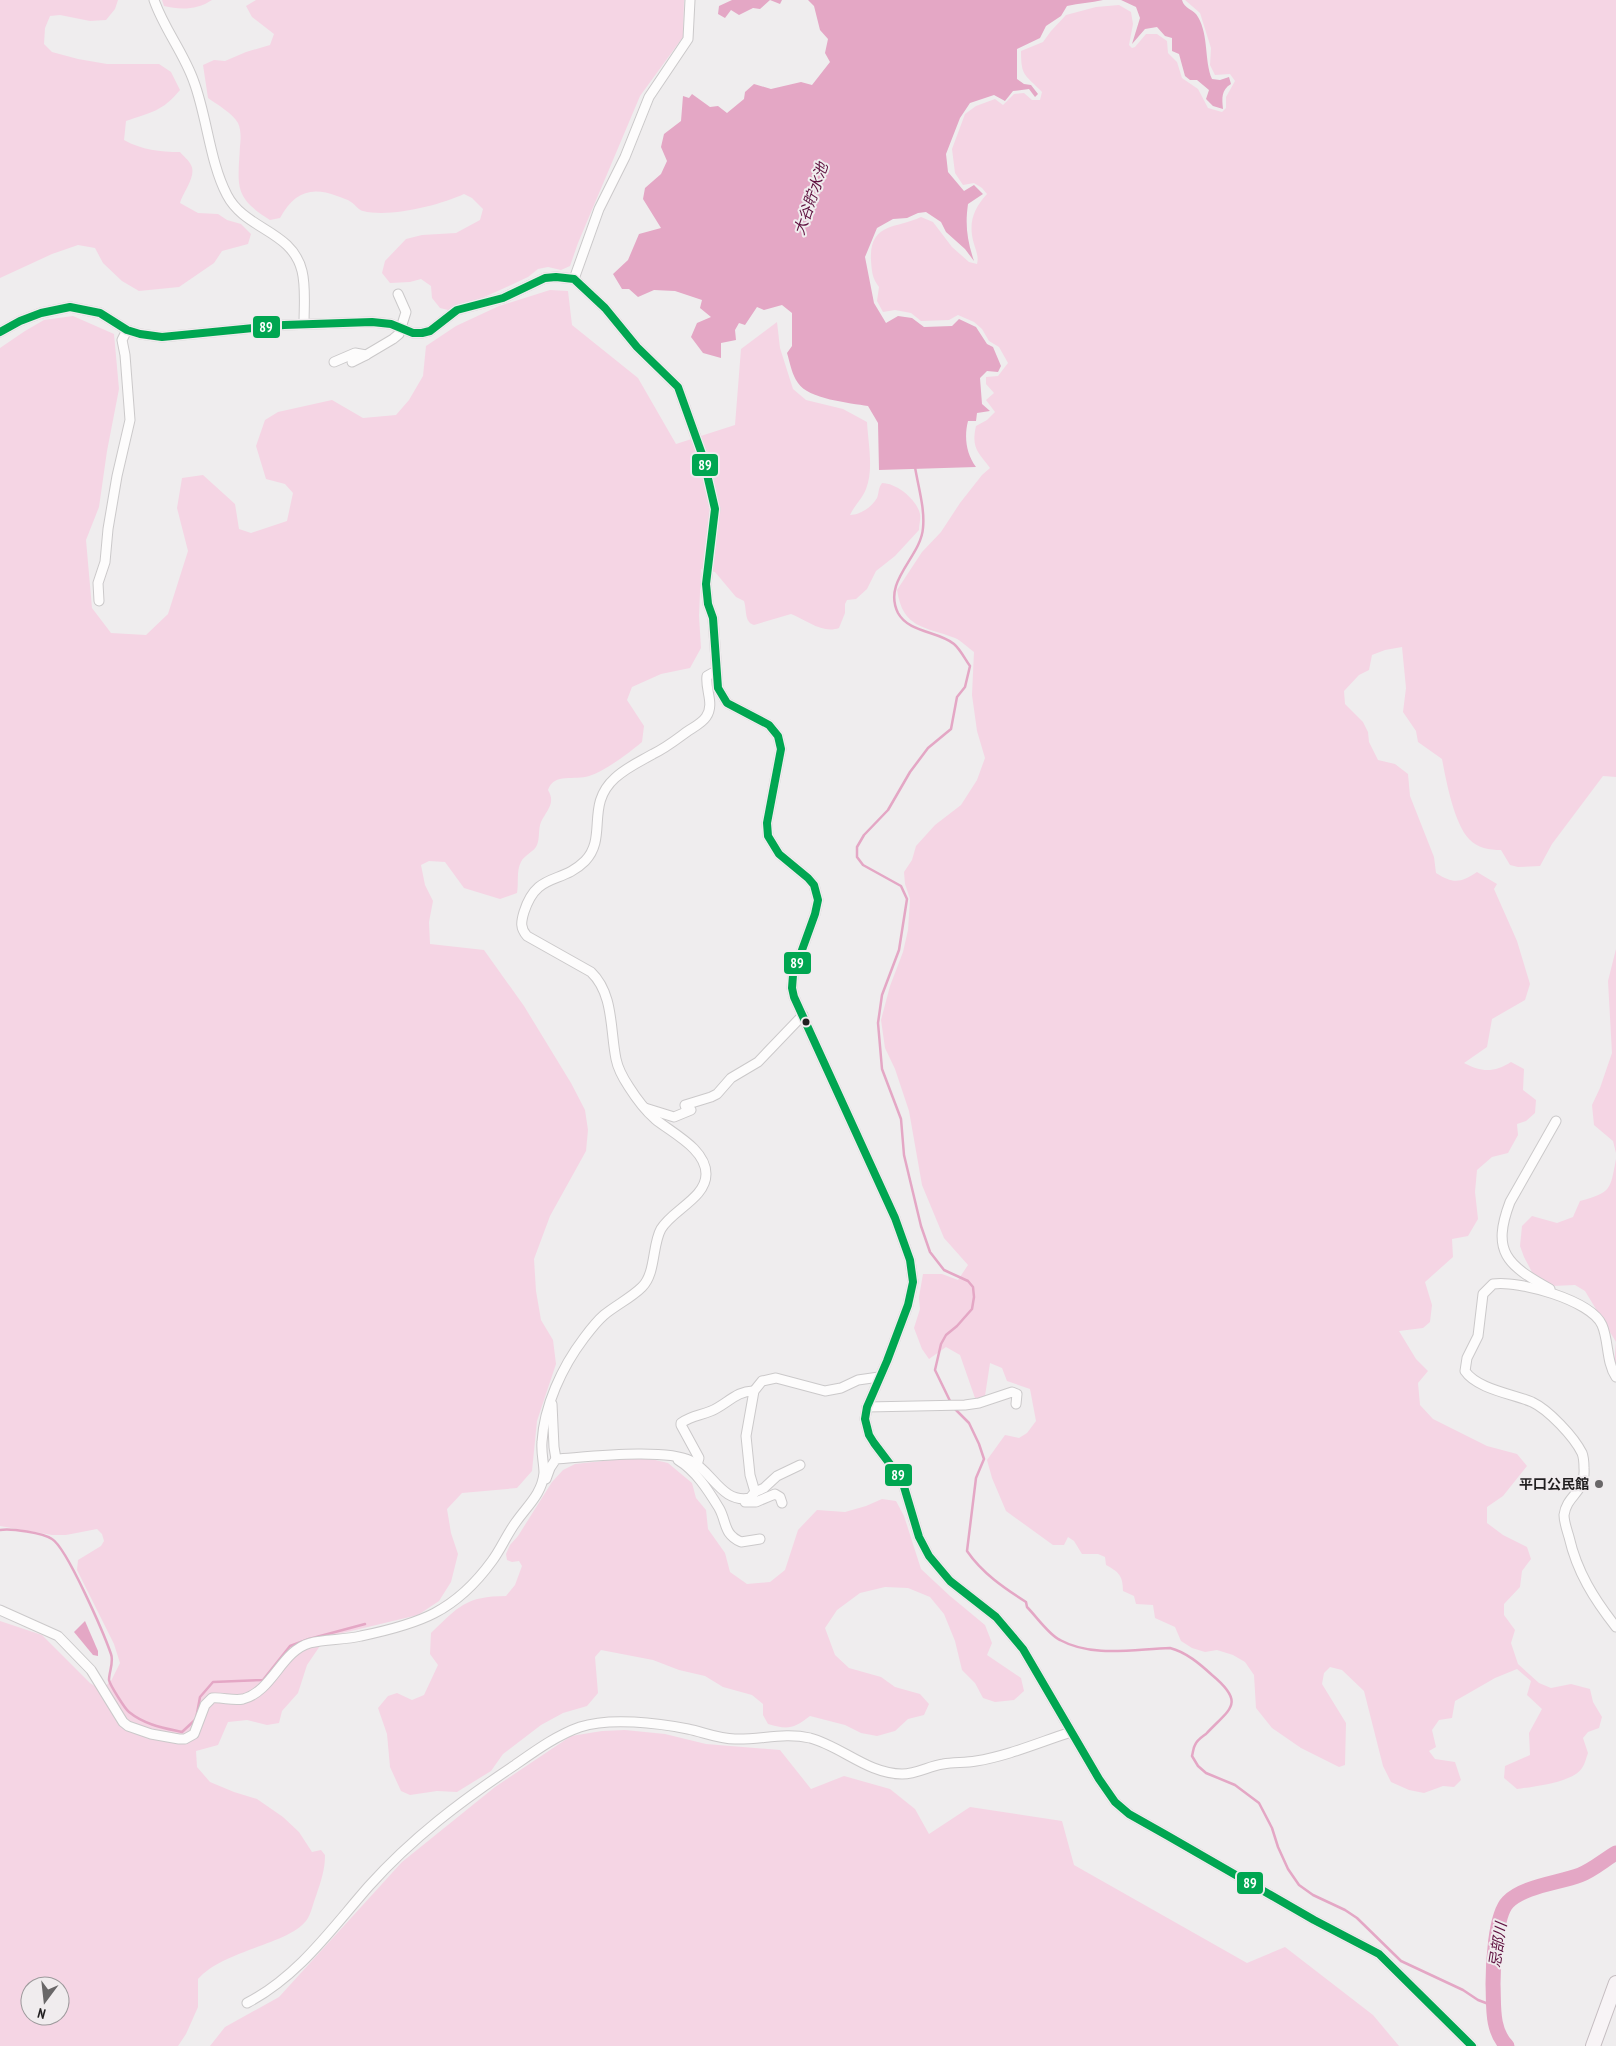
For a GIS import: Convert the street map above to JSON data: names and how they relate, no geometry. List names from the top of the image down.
{
  "water": ["大谷貯水池", "忌部川"],
  "places": ["平口公民館"],
  "lines": ["transit line 89"],
  "north": "bottom"
}
